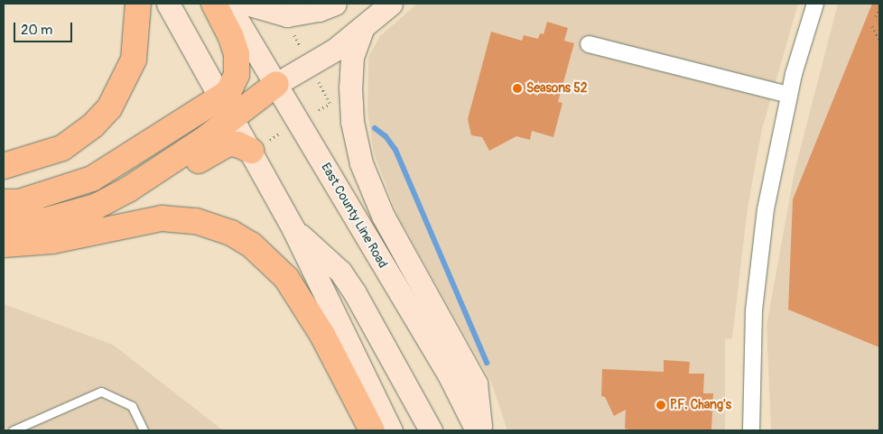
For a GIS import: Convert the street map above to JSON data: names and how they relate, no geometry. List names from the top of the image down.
{
  "streets": {
    "main road": ["East County Line Road"]
  },
  "places": ["Seasons 52", "P.F. Chang's"],
  "scale_bar": "20 m"
}
